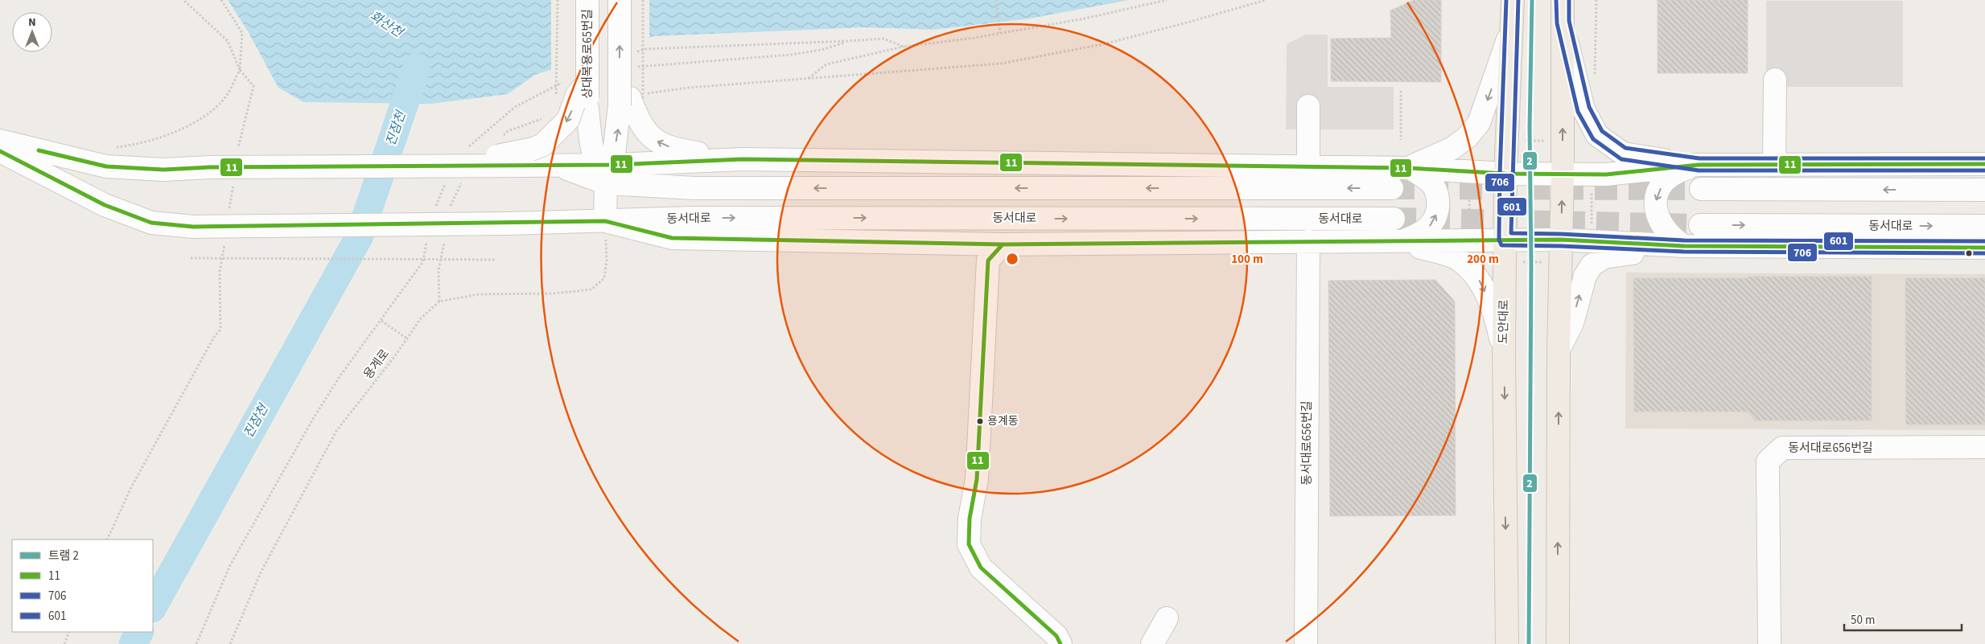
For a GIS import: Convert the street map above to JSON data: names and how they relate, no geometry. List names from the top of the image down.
{
  "streets": {
    "main road": ["도안대로"],
    "street": ["상대복용로65번길", "동서대로", "동서대로656번길"],
    "path": ["용계로"]
  },
  "water": ["화산천", "진잠천"],
  "places": ["용계동"],
  "lines": [
    "tram line 2",
    "transit line 706",
    "transit line 601",
    "transit line 11"
  ],
  "legend": [
    "트램 2",
    "11",
    "706",
    "601"
  ],
  "scale_bar": "50 m",
  "north": "top",
  "rings": ["100 m", "200 m"]
}
